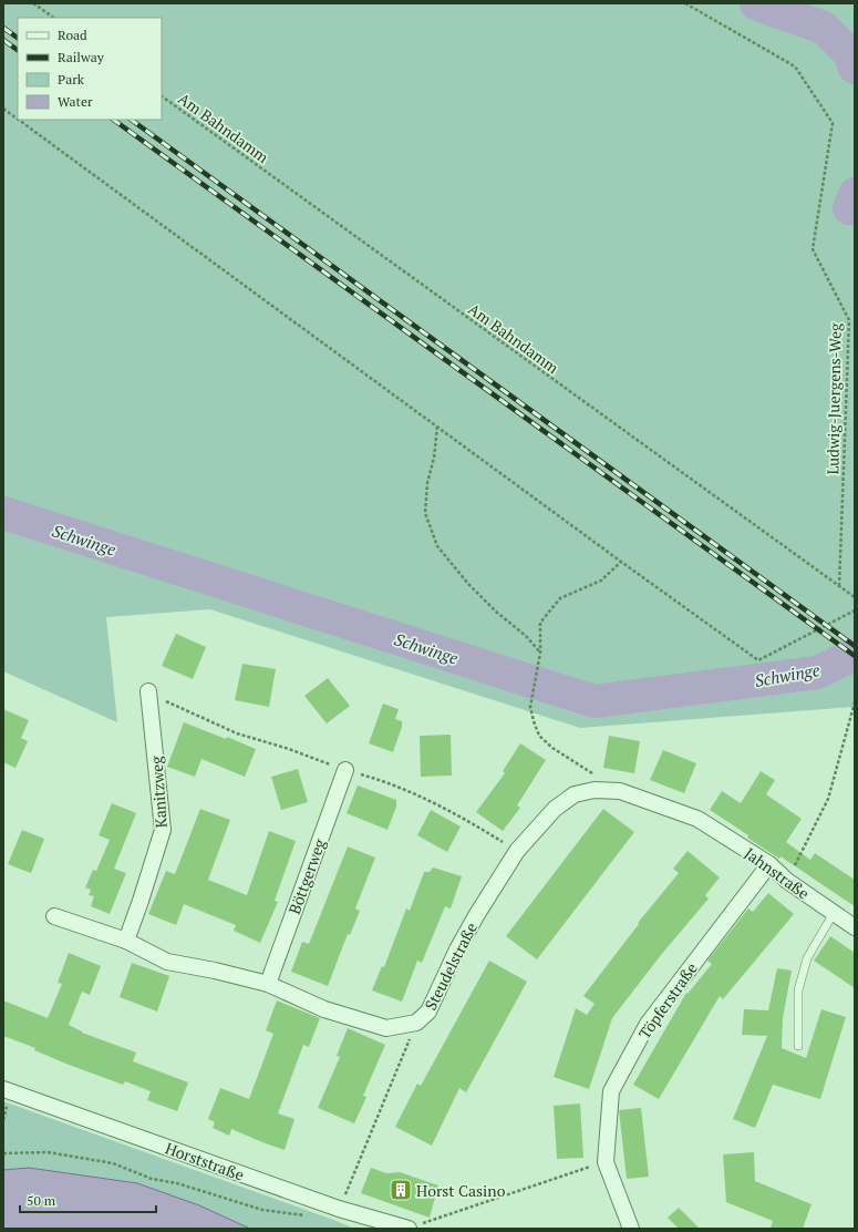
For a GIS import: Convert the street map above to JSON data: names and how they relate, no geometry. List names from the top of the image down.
{
  "streets": {
    "street": [
      "Kanitzweg",
      "Jahnstraße",
      "Böttgerweg",
      "Steudelstraße",
      "Töpferstraße",
      "Horststraße"
    ],
    "path": ["Am Bahndamm", "Ludwig-Juergens-Weg"]
  },
  "crossings": [
    ["Am Bahndamm", "Ludwig-Juergens-Weg"],
    ["Kanitzweg", "Steudelstraße"],
    ["Jahnstraße", "Steudelstraße"],
    ["Jahnstraße", "Töpferstraße"],
    ["Böttgerweg", "Steudelstraße"]
  ],
  "water": ["Schwinge"],
  "places": {
    "building": ["Horst Casino"]
  },
  "legend": [
    "Road",
    "Railway",
    "Park",
    "Water"
  ],
  "scale_bar": "50 m"
}
